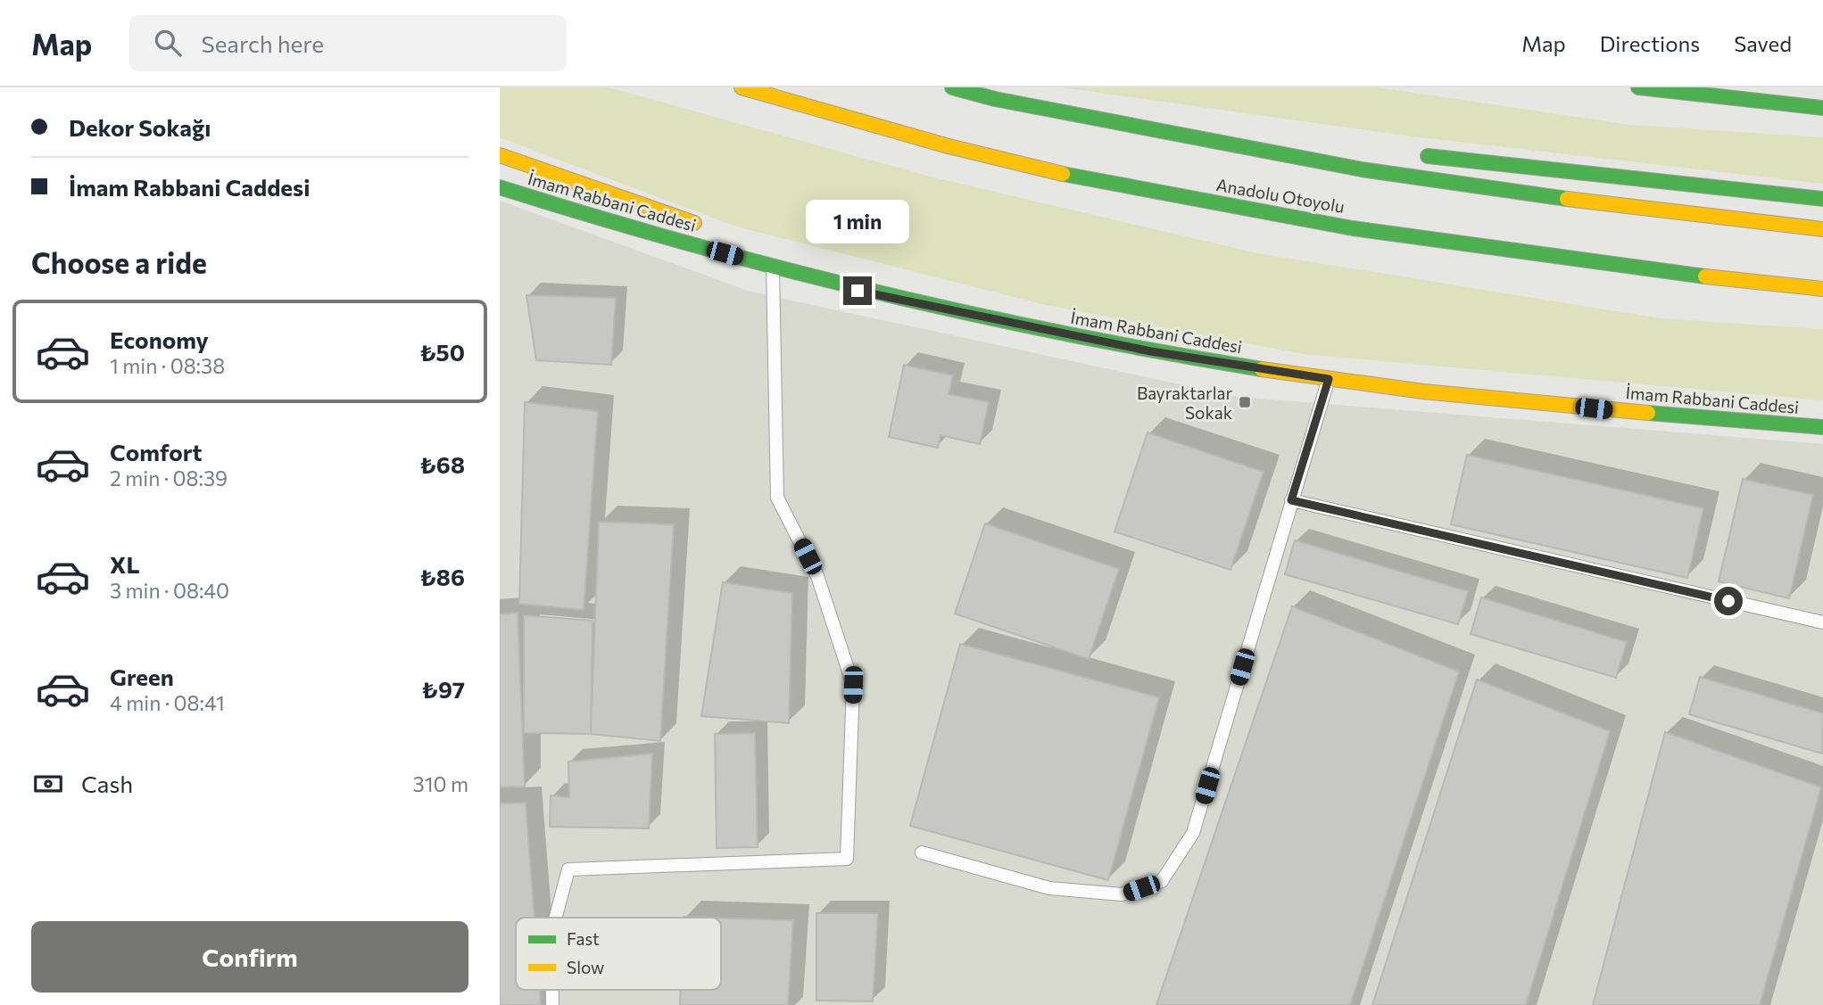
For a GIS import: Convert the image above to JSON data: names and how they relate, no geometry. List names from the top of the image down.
{
  "streets": {
    "main road": ["Anadolu Otoyolu", "İmam Rabbani Caddesi"]
  },
  "places": {
    "transit": ["Bayraktarlar Sokak"]
  },
  "legend": ["Fast", "Slow"],
  "page": {
    "header": "Map",
    "search": "Search here",
    "nav": ["Map", "Directions", "Saved"],
    "banner": ["Dekor Sokağı", "İmam Rabbani Caddesi"],
    "bubble": "1 min",
    "heading": "Choose a ride",
    "list": [
      {
        "name": "Economy",
        "note": "1 min · 08:38",
        "value": "₺50"
      },
      {
        "name": "Comfort",
        "note": "2 min · 08:39",
        "value": "₺68"
      },
      {
        "name": "XL",
        "note": "3 min · 08:40",
        "value": "₺86"
      },
      {
        "name": "Green",
        "note": "4 min · 08:41",
        "value": "₺97"
      }
    ],
    "pay": ["Cash", "310 m"],
    "buttons": "Confirm"
  }
}
